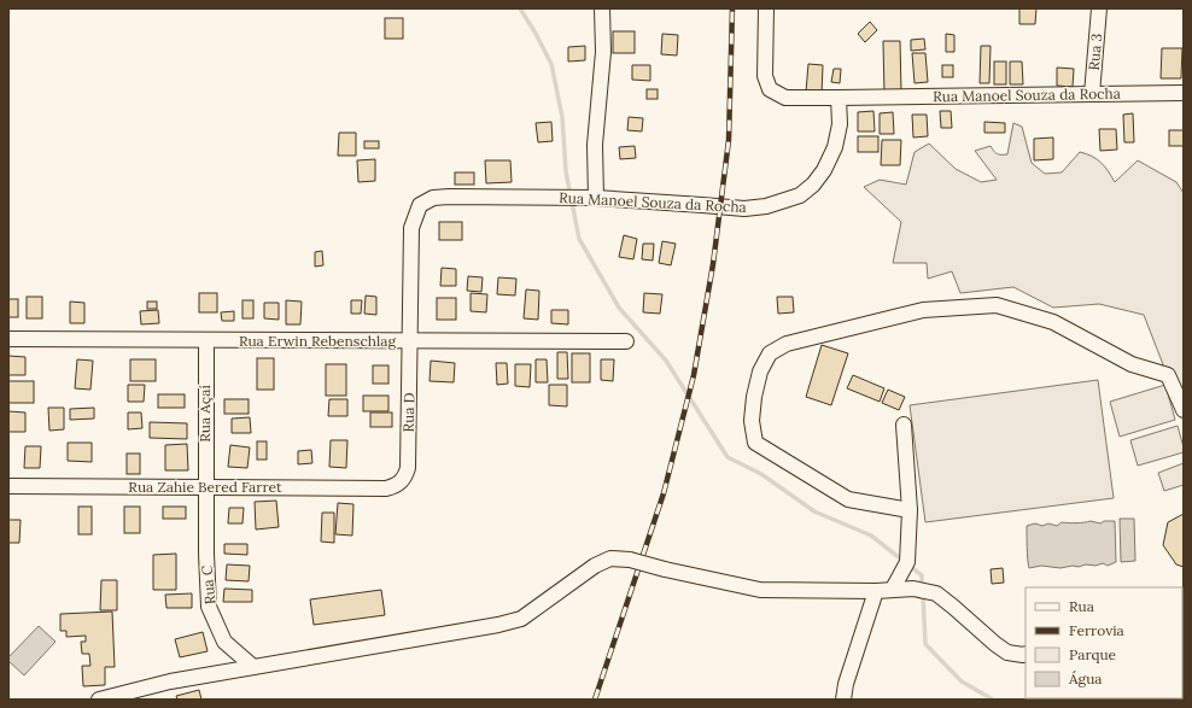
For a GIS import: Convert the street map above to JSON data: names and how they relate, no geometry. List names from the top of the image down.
{
  "streets": {
    "street": [
      "Rua 3",
      "Rua Manoel Souza da Rocha",
      "Rua Erwin Rebenschlag",
      "Rua D",
      "Rua Açaí",
      "Rua Zahie Bered Farret",
      "Rua C"
    ]
  },
  "crossings": [
    ["Rua 3", "Rua Manoel Souza da Rocha"],
    ["Rua Manoel Souza da Rocha", "Rua Erwin Rebenschlag"],
    ["Rua Manoel Souza da Rocha", "Rua D"],
    ["Rua Erwin Rebenschlag", "Rua D"],
    ["Rua Erwin Rebenschlag", "Rua Açaí"],
    ["Rua D", "Rua Zahie Bered Farret"],
    ["Rua Açaí", "Rua Zahie Bered Farret"],
    ["Rua Açaí", "Rua C"],
    ["Rua Zahie Bered Farret", "Rua C"]
  ],
  "legend": [
    "Rua",
    "Ferrovia",
    "Parque",
    "Água"
  ]
}
